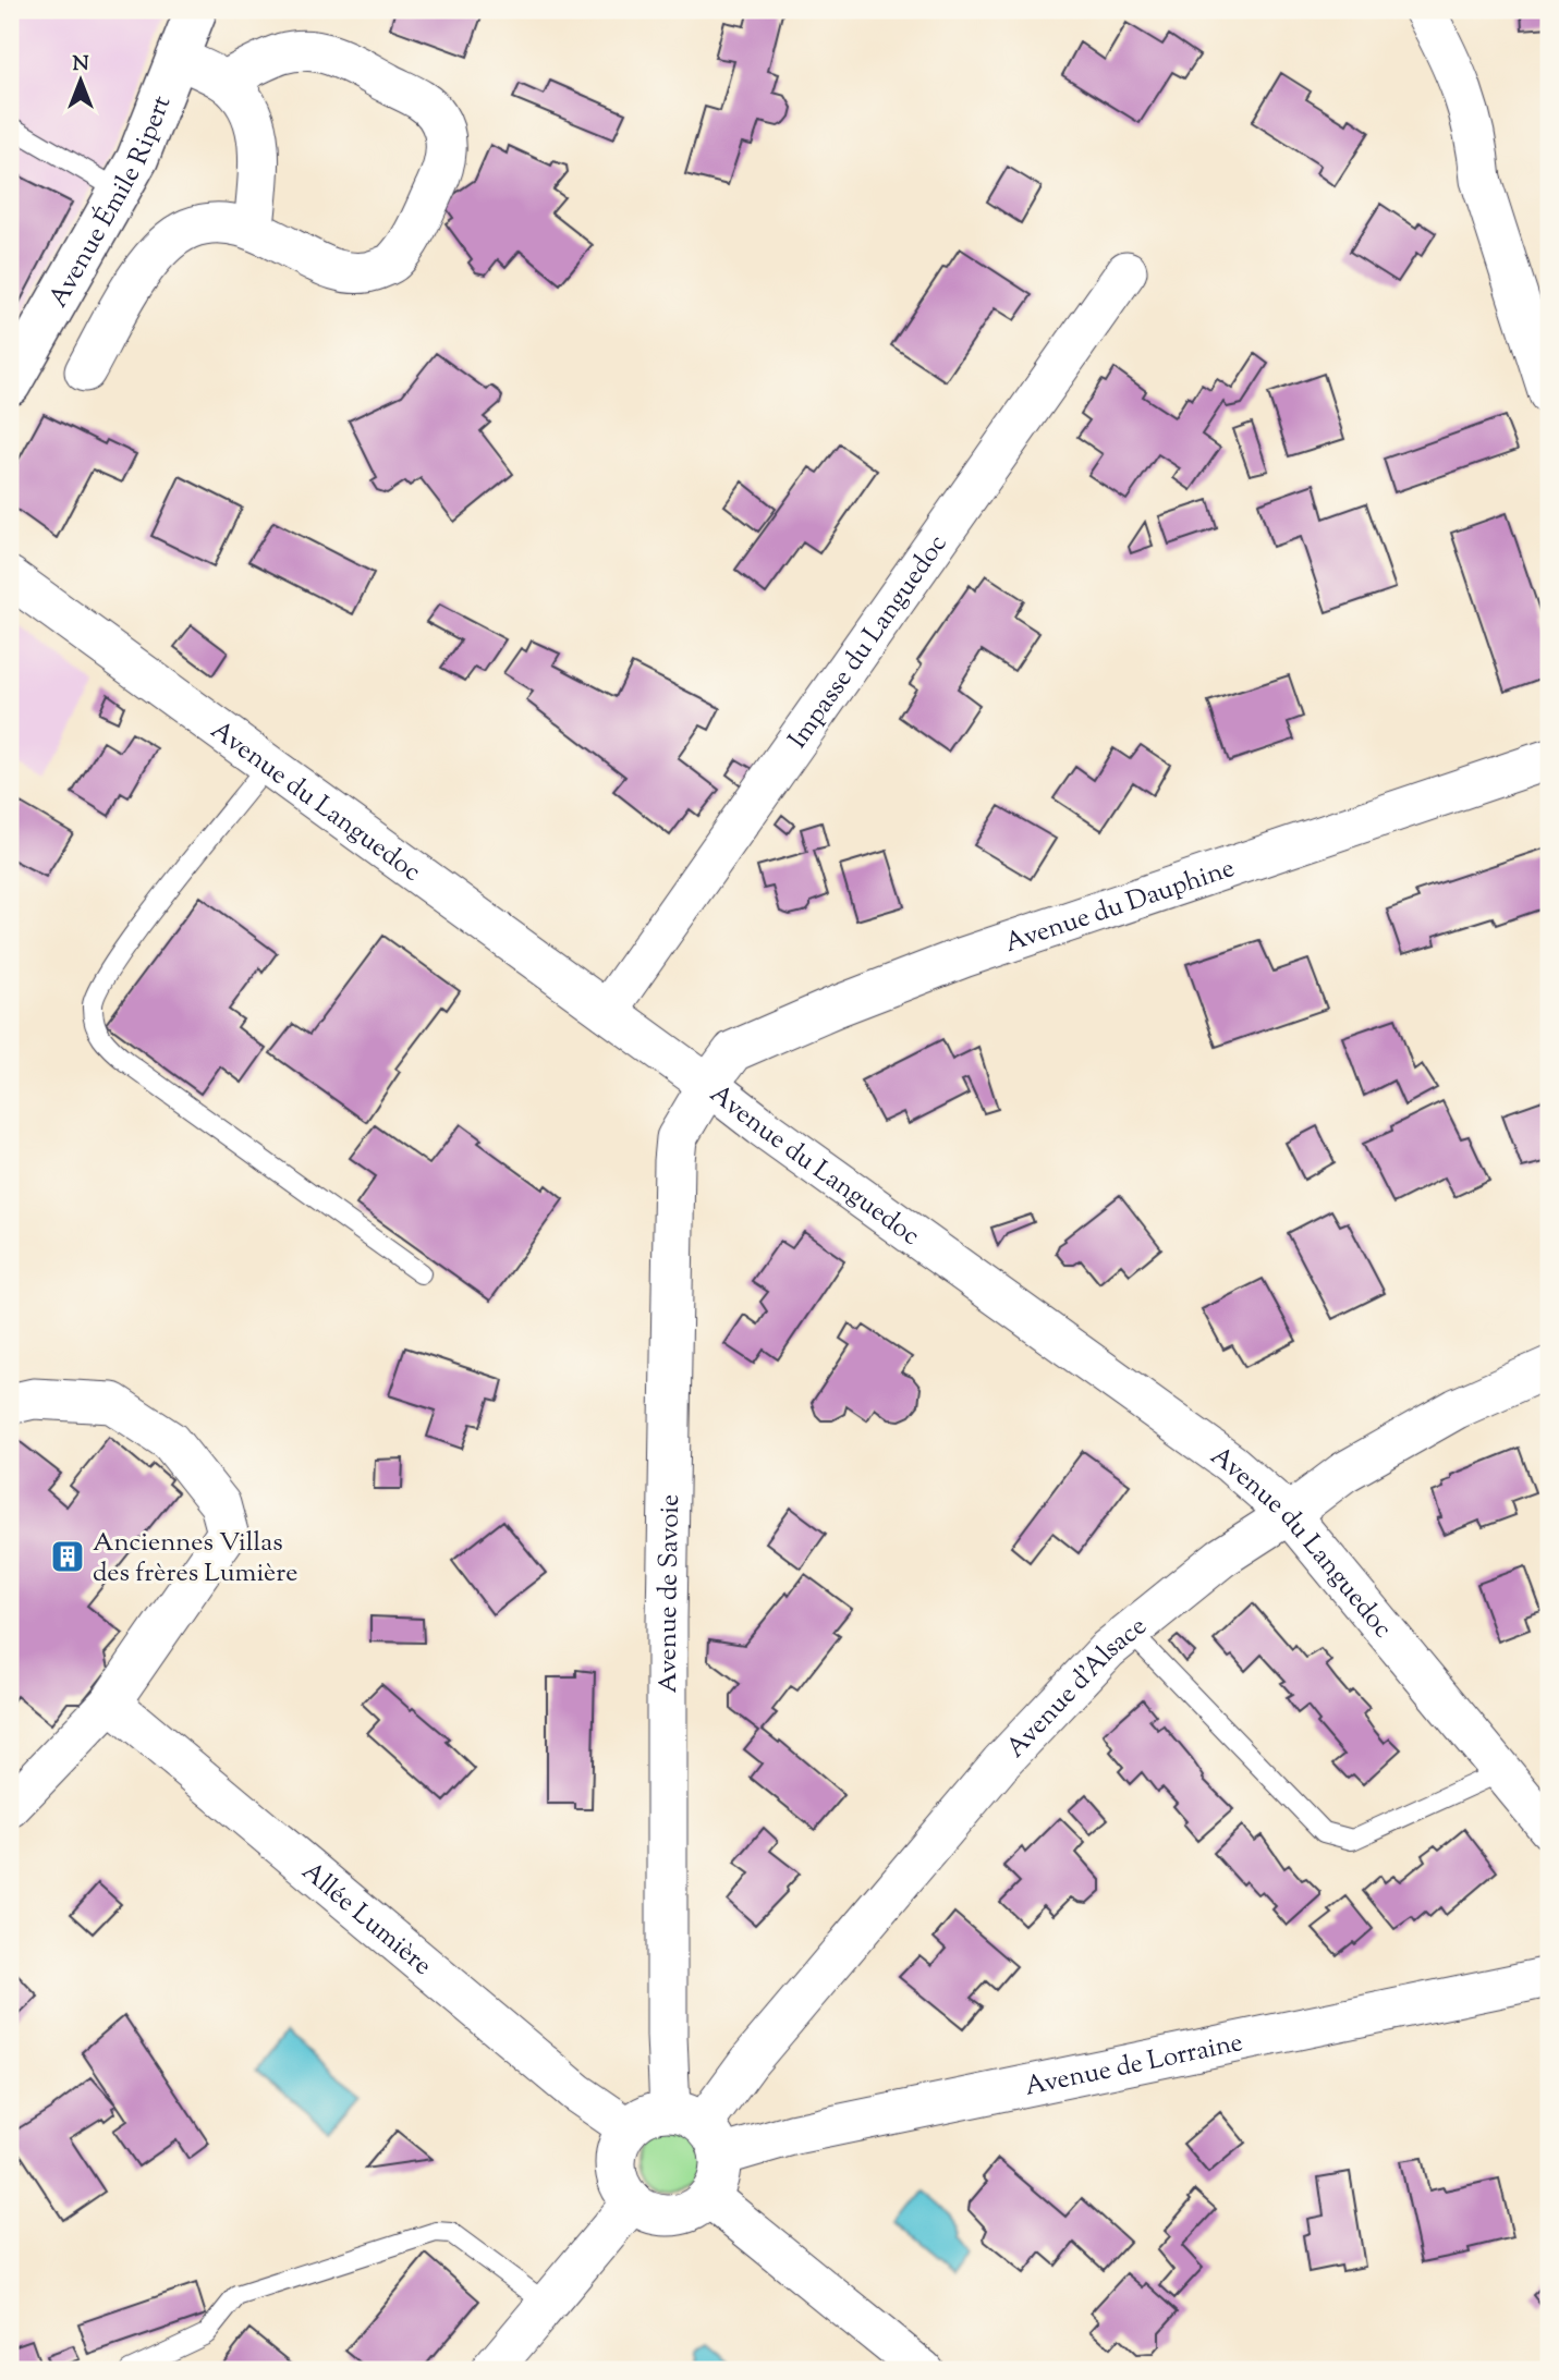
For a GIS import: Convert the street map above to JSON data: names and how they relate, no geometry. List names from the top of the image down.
{
  "streets": {
    "main road": ["Avenue Émile Ripert"],
    "street": [
      "Impasse du Languedoc",
      "Avenue du Languedoc",
      "Avenue du Dauphine",
      "Avenue de Savoie",
      "Avenue d'Alsace",
      "Allée Lumière",
      "Avenue de Lorraine"
    ]
  },
  "crossings": [
    ["Impasse du Languedoc", "Avenue du Languedoc"],
    ["Avenue du Languedoc", "Avenue du Dauphine"],
    ["Avenue du Languedoc", "Avenue de Savoie"],
    ["Avenue du Languedoc", "Avenue d'Alsace"],
    ["Avenue du Dauphine", "Avenue de Savoie"],
    ["Avenue de Savoie", "Avenue d'Alsace"],
    ["Avenue de Savoie", "Allée Lumière"],
    ["Avenue de Savoie", "Avenue de Lorraine"],
    ["Avenue d'Alsace", "Allée Lumière"],
    ["Avenue d'Alsace", "Avenue de Lorraine"],
    ["Allée Lumière", "Avenue de Lorraine"]
  ],
  "places": {
    "building": ["Anciennes Villas des frères Lumière"]
  },
  "north": "top"
}
